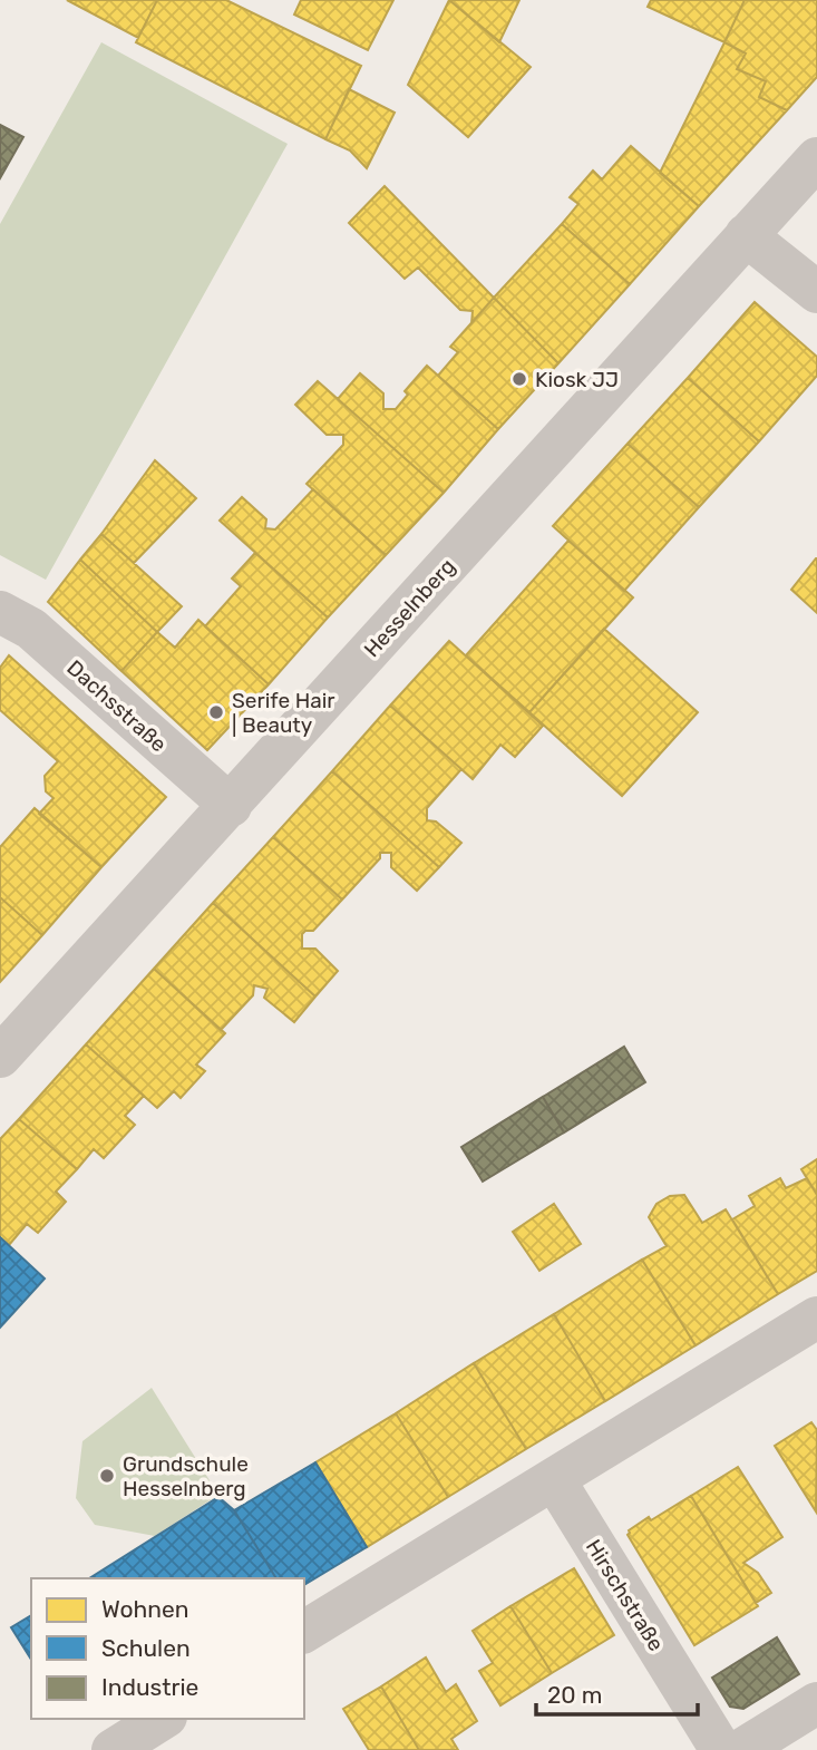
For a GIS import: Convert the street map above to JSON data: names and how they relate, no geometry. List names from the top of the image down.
{
  "streets": {
    "street": ["Hesselnberg", "Dachsstraße", "Hirschstraße"]
  },
  "crossings": [
    ["Hesselnberg", "Dachsstraße"]
  ],
  "places": ["Kiosk JJ", "Serife Hair | Beauty", "Grundschule Hesselnberg"],
  "legend": ["Wohnen", "Schulen", "Industrie"],
  "scale_bar": "20 m"
}
